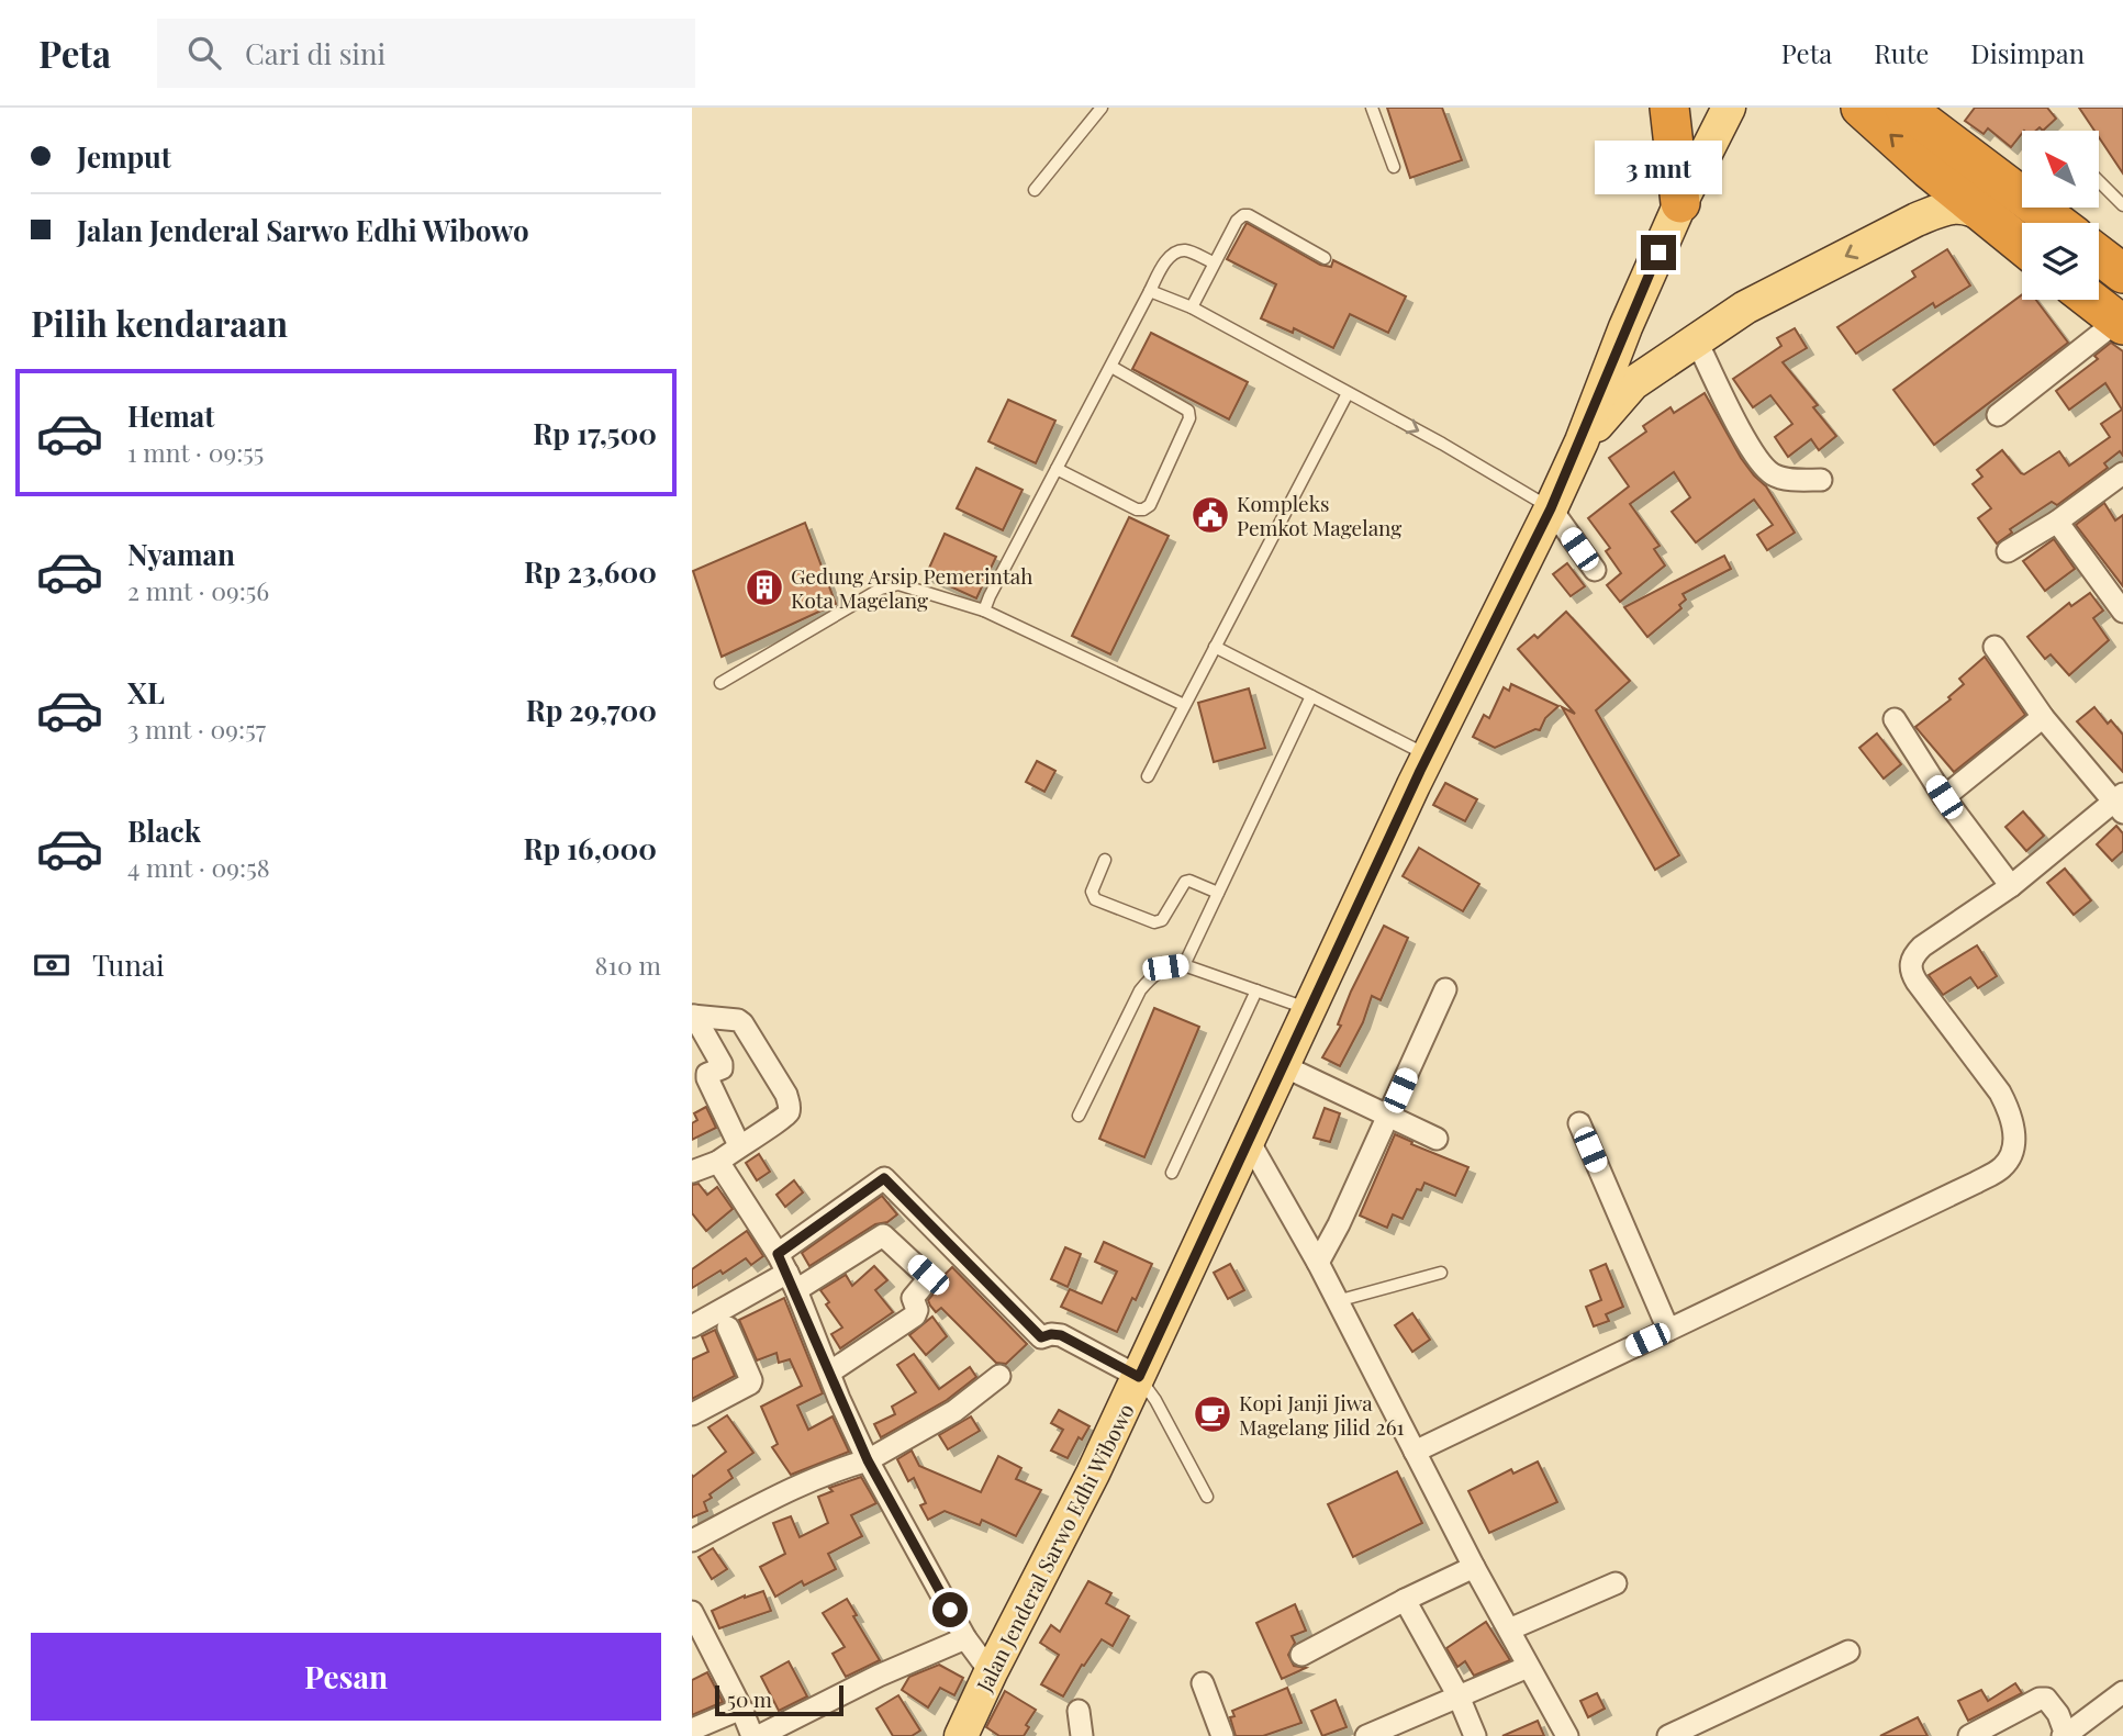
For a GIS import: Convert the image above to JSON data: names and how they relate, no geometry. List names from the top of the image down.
{
  "streets": {
    "main road": ["Jalan Jenderal Sarwo Edhi Wibowo"]
  },
  "places": {
    "public building": ["Kompleks Pemkot Magelang"],
    "building": ["Gedung Arsip Pemerintah Kota Magelang"],
    "cafe": ["Kopi Janji Jiwa Magelang Jilid 261"]
  },
  "scale_bar": "50 m",
  "north": "top left",
  "page": {
    "header": "Peta",
    "search": "Cari di sini",
    "nav": ["Peta", "Rute", "Disimpan"],
    "banner": ["Jemput", "Jalan Jenderal Sarwo Edhi Wibowo"],
    "bubble": "3 mnt",
    "heading": "Pilih kendaraan",
    "list": [
      {
        "name": "Hemat",
        "note": "1 mnt · 09:55",
        "value": "Rp 17,500"
      },
      {
        "name": "Nyaman",
        "note": "2 mnt · 09:56",
        "value": "Rp 23,600"
      },
      {
        "name": "XL",
        "note": "3 mnt · 09:57",
        "value": "Rp 29,700"
      },
      {
        "name": "Black",
        "note": "4 mnt · 09:58",
        "value": "Rp 16,000"
      }
    ],
    "pay": ["Tunai", "810 m"],
    "buttons": "Pesan",
    "scale": "50 m"
  }
}
